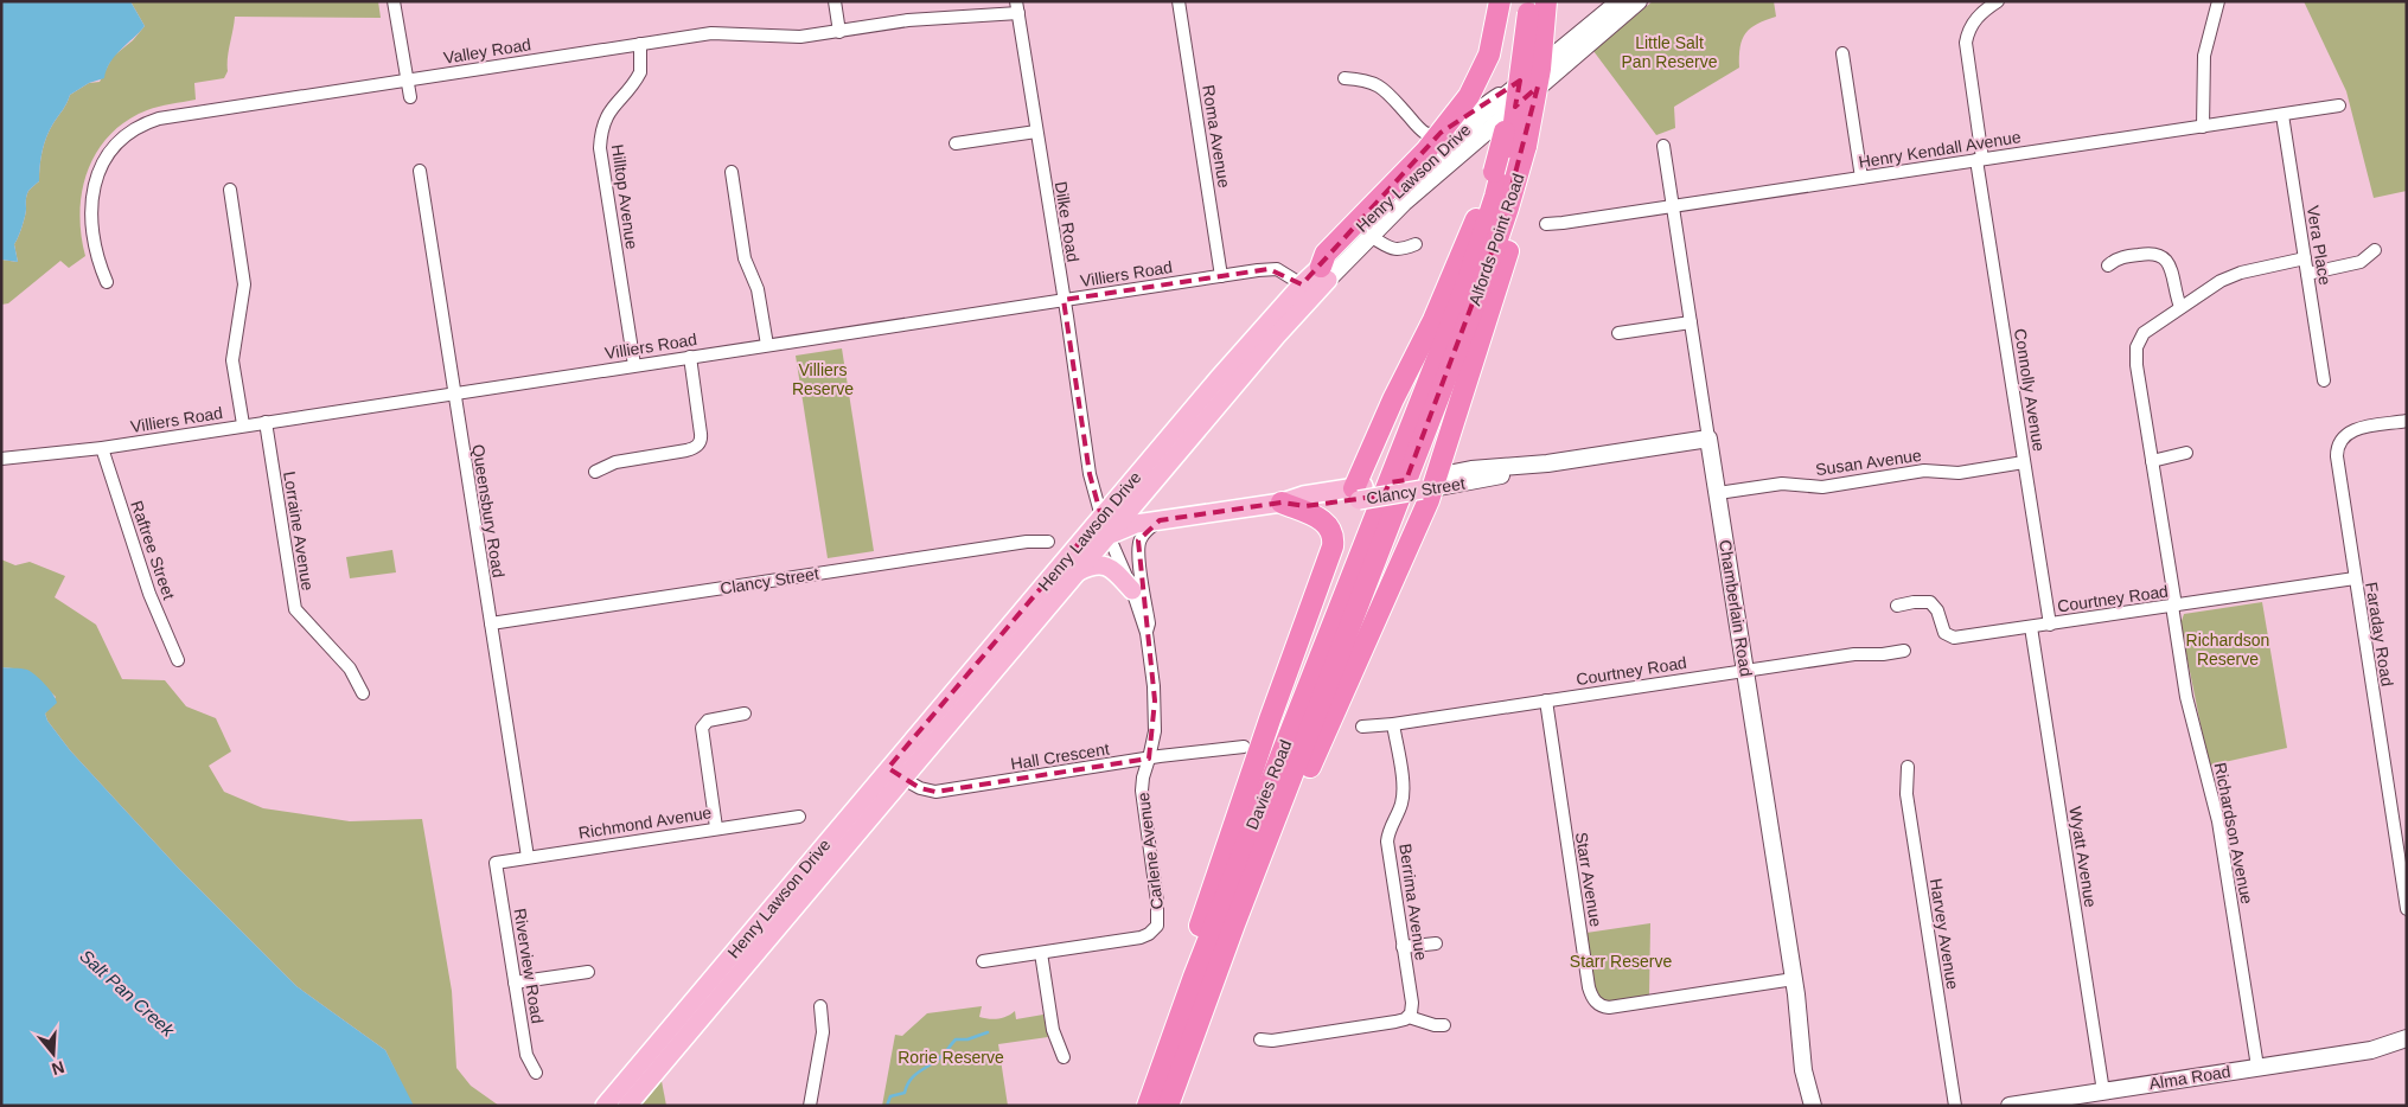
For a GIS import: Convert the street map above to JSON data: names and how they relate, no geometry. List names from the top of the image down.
{
  "streets": {
    "highway": ["Alfords Point Road", "Davies Road"],
    "main road": [
      "Henry Lawson Drive",
      "Clancy Street",
      "Chamberlain Road",
      "Carlene Avenue",
      "Alma Road"
    ],
    "street": [
      "Valley Road",
      "Roma Avenue",
      "Henry Kendall Avenue",
      "Hilltop Avenue",
      "Dilke Road",
      "Vera Place",
      "Villiers Road",
      "Connolly Avenue",
      "Susan Avenue",
      "Queensbury Road",
      "Lorraine Avenue",
      "Raftree Street",
      "Courtney Road",
      "Faraday Road",
      "Hall Crescent",
      "Richmond Avenue",
      "Richardson Avenue",
      "Wyatt Avenue",
      "Starr Avenue",
      "Berrima Avenue",
      "Harvey Avenue",
      "Riverview Road"
    ]
  },
  "crossings": [
    ["Valley Road", "Hilltop Avenue"],
    ["Valley Road", "Dilke Road"],
    ["Roma Avenue", "Villiers Road"],
    ["Henry Kendall Avenue", "Vera Place"],
    ["Henry Kendall Avenue", "Connolly Avenue"],
    ["Henry Kendall Avenue", "Chamberlain Road"],
    ["Henry Lawson Drive", "Dilke Road"],
    ["Henry Lawson Drive", "Villiers Road"],
    ["Henry Lawson Drive", "Clancy Street"],
    ["Henry Lawson Drive", "Hall Crescent"],
    ["Henry Lawson Drive", "Carlene Avenue"],
    ["Hilltop Avenue", "Villiers Road"],
    ["Dilke Road", "Villiers Road"],
    ["Dilke Road", "Carlene Avenue"],
    ["Alfords Point Road", "Clancy Street"],
    ["Alfords Point Road", "Davies Road"],
    ["Vera Place", "Richardson Avenue"],
    ["Villiers Road", "Queensbury Road"],
    ["Villiers Road", "Lorraine Avenue"],
    ["Villiers Road", "Raftree Street"],
    ["Connolly Avenue", "Susan Avenue"],
    ["Connolly Avenue", "Courtney Road"],
    ["Susan Avenue", "Chamberlain Road"],
    ["Clancy Street", "Queensbury Road"],
    ["Clancy Street", "Chamberlain Road"],
    ["Clancy Street", "Davies Road"],
    ["Clancy Street", "Carlene Avenue"],
    ["Queensbury Road", "Richmond Avenue"],
    ["Courtney Road", "Chamberlain Road"],
    ["Courtney Road", "Faraday Road"],
    ["Courtney Road", "Richardson Avenue"],
    ["Courtney Road", "Wyatt Avenue"],
    ["Courtney Road", "Starr Avenue"],
    ["Courtney Road", "Berrima Avenue"],
    ["Chamberlain Road", "Starr Avenue"],
    ["Hall Crescent", "Carlene Avenue"],
    ["Richmond Avenue", "Riverview Road"],
    ["Richardson Avenue", "Alma Road"],
    ["Wyatt Avenue", "Alma Road"]
  ],
  "water": ["Salt Pan Creek"],
  "parks": [
    "Little Salt Pan Reserve",
    "Villiers Reserve",
    "Richardson Reserve",
    "Starr Reserve",
    "Rorie Reserve"
  ],
  "north": "bottom"
}
